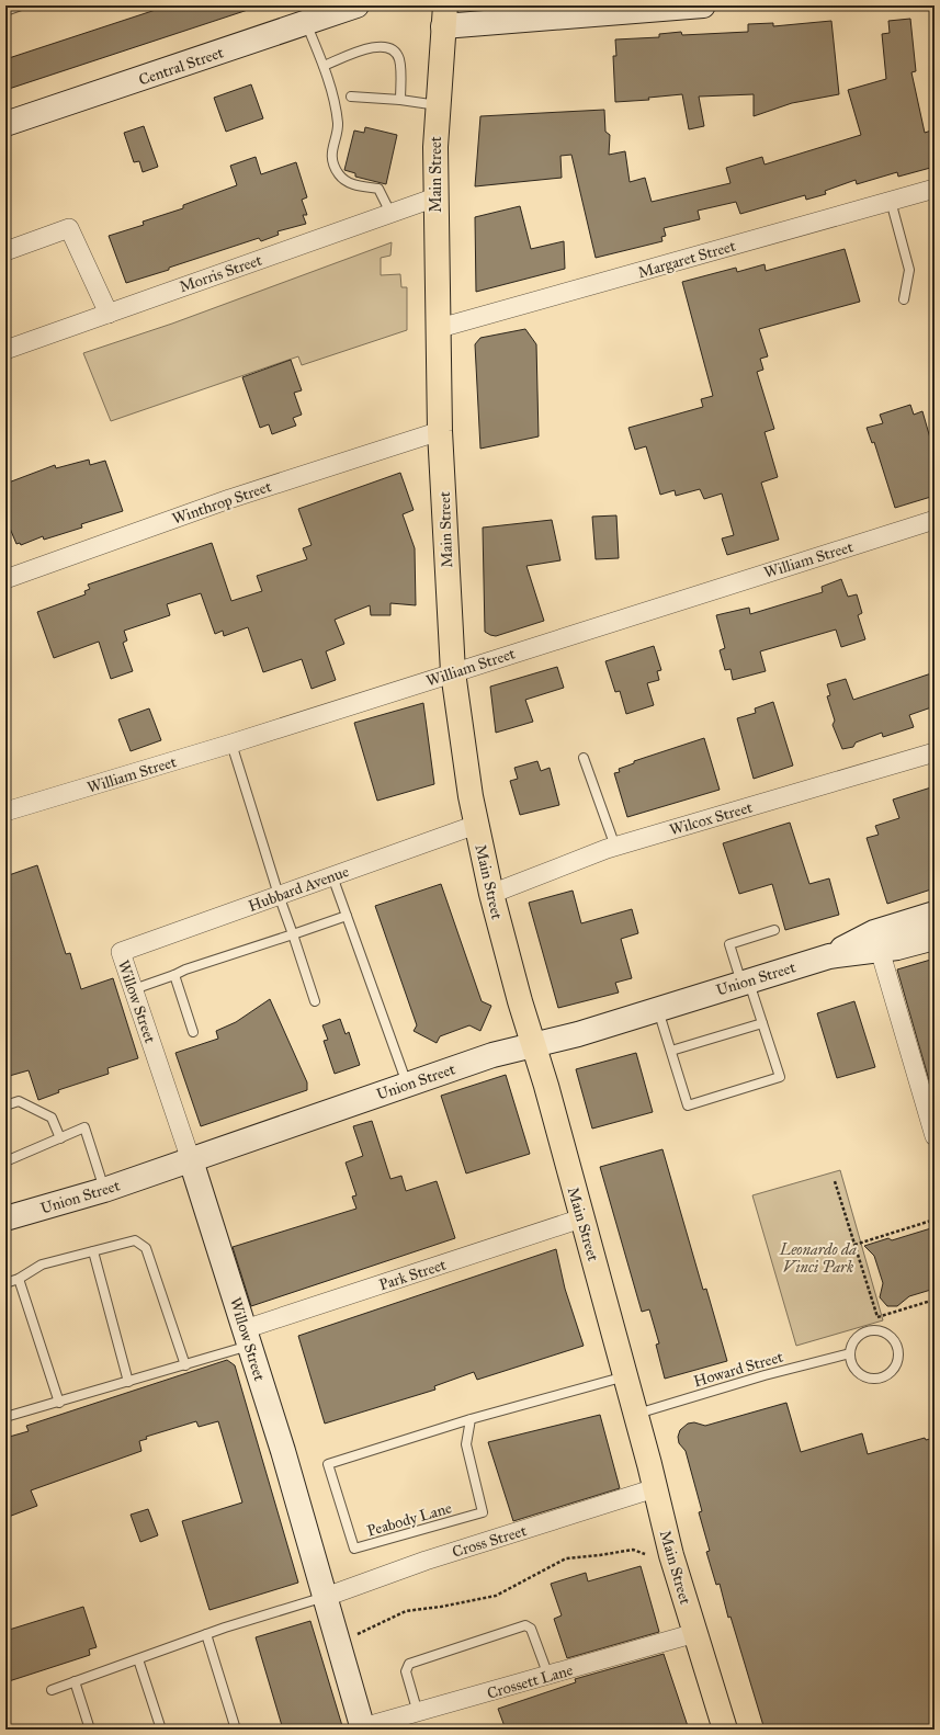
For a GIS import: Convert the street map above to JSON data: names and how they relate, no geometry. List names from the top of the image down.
{
  "streets": {
    "main road": ["Main Street"],
    "street": [
      "Central Street",
      "Margaret Street",
      "Morris Street",
      "Winthrop Street",
      "William Street",
      "Wilcox Street",
      "Hubbard Avenue",
      "Union Street",
      "Willow Street",
      "Park Street",
      "Cross Street",
      "Crossett Lane"
    ],
    "lane": ["Howard Street", "Peabody Lane"]
  },
  "crossings": [
    ["Main Street", "Margaret Street"],
    ["Main Street", "Morris Street"],
    ["Main Street", "Winthrop Street"],
    ["Main Street", "William Street"],
    ["Main Street", "Wilcox Street"],
    ["Main Street", "Hubbard Avenue"],
    ["Main Street", "Union Street"],
    ["Main Street", "Park Street"],
    ["Main Street", "Howard Street"],
    ["Main Street", "Peabody Lane"],
    ["Main Street", "Cross Street"],
    ["Main Street", "Crossett Lane"],
    ["Hubbard Avenue", "Willow Street"],
    ["Union Street", "Willow Street"],
    ["Willow Street", "Park Street"],
    ["Willow Street", "Cross Street"],
    ["Willow Street", "Crossett Lane"]
  ],
  "parks": ["Leonardo da Vinci Park"]
}
